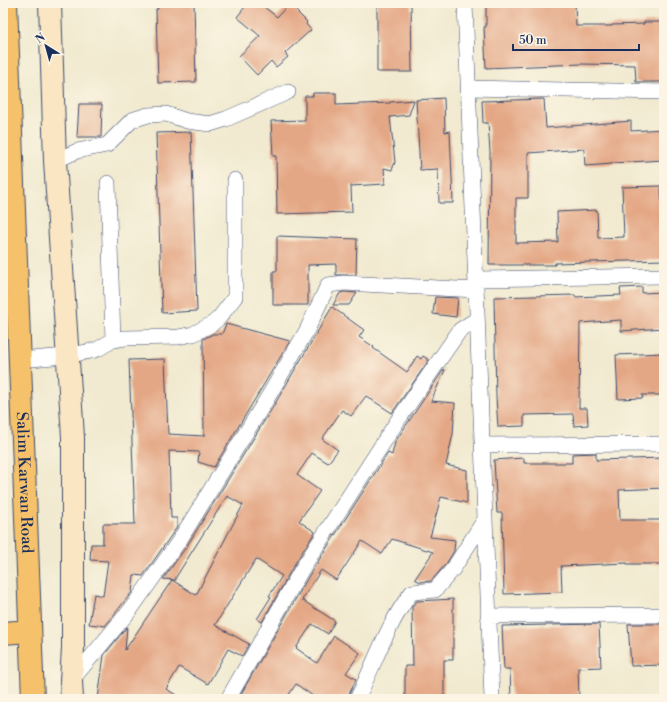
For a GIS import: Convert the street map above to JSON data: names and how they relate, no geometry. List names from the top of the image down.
{
  "streets": {
    "main road": ["Salim Karwan Road"]
  },
  "scale_bar": "50 m",
  "north": "top left"
}
